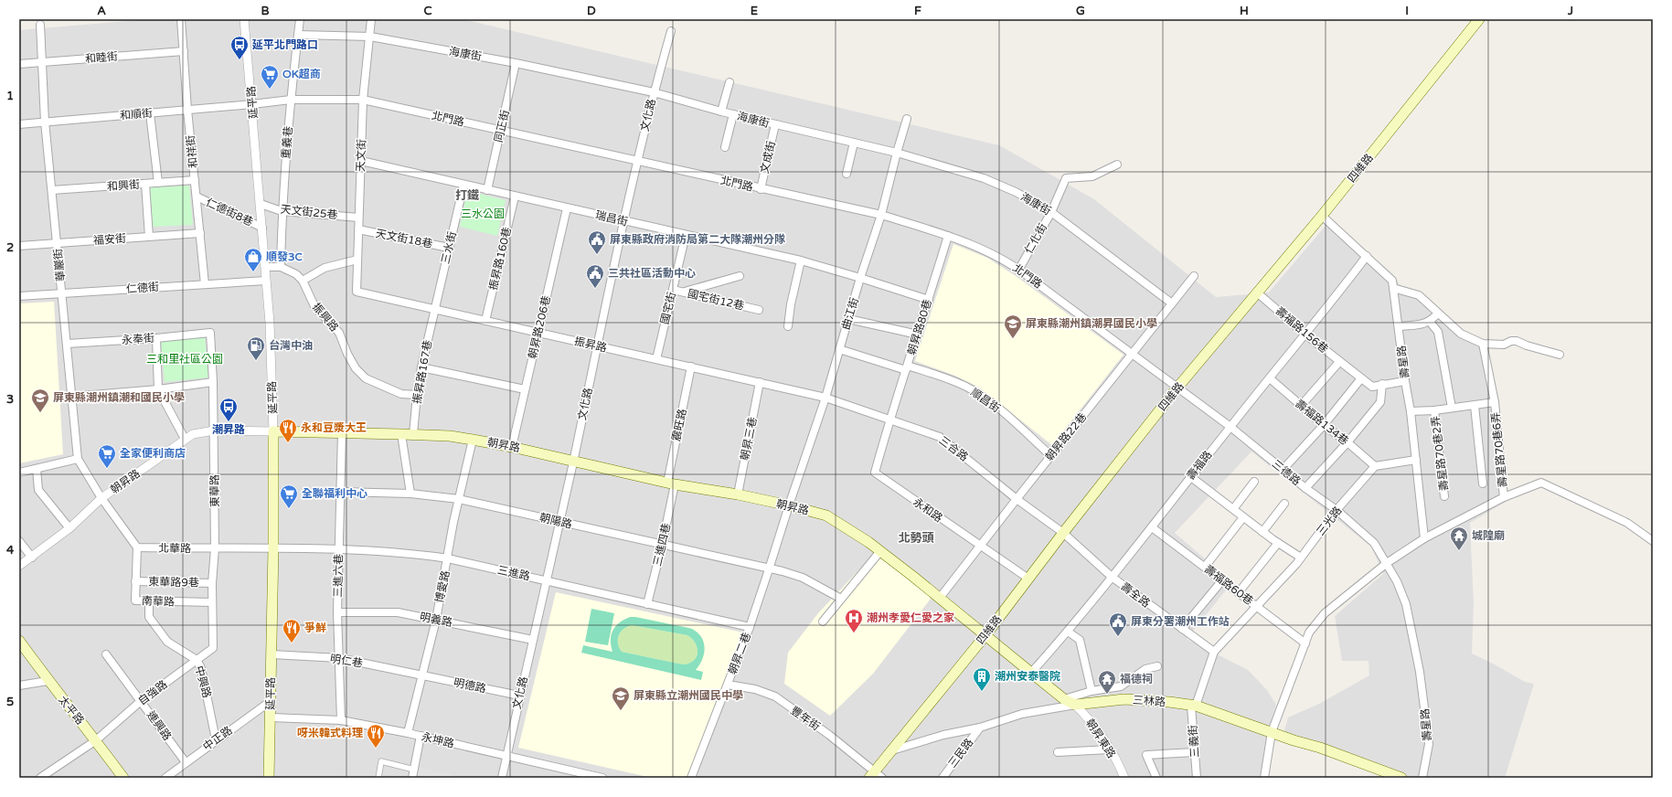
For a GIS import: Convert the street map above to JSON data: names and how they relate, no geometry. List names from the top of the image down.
{
  "streets": {
    "main road": [
      "延平路",
      "四維路",
      "朝昇路",
      "三林路",
      "太平路",
      "朝昇東路"
    ],
    "street": [
      "海康街",
      "和睦街",
      "和順街",
      "文化路",
      "北門路",
      "同正街",
      "重義巷",
      "和祥街",
      "天文街",
      "文成街",
      "和興街",
      "仁德街8巷",
      "天文街25巷",
      "瑞昌街",
      "天文街18巷",
      "仁化街",
      "福安街",
      "三水街",
      "振昇路160巷",
      "華巖街",
      "仁德街",
      "國宅街12巷",
      "國宅街",
      "曲江街",
      "振興路",
      "朝昇路206巷",
      "朝昇路80巷",
      "壽福路156巷",
      "永奉街",
      "振昇路",
      "壽星路",
      "振昇路167巷",
      "順昌街",
      "壽福路134巷",
      "震旺路",
      "朝昇路22巷",
      "朝昇三巷",
      "三合路",
      "壽星路70巷6弄",
      "壽星路70巷2弄",
      "壽福路",
      "三德路",
      "東華路",
      "永和路",
      "朝陽路",
      "三光路",
      "三進四巷",
      "北華路",
      "三進路",
      "三進六巷",
      "東華路9巷",
      "壽福路60巷",
      "博愛路",
      "壽全路",
      "南華路",
      "明義路",
      "朝昇二巷",
      "明仁巷",
      "中興路",
      "明德路",
      "自強路",
      "豐年街",
      "連興路",
      "中正路",
      "永坤路",
      "三義街",
      "三民路"
    ]
  },
  "crossings": [
    ["海康街", "文化路"],
    ["海康街", "同正街"],
    ["海康街", "重義巷"],
    ["海康街", "天文街"],
    ["海康街", "文成街"],
    ["海康街", "仁化街"],
    ["海康街", "曲江街"],
    ["海康街", "朝昇路22巷"],
    ["和睦街", "和祥街"],
    ["和睦街", "華巖街"],
    ["延平路", "和順街"],
    ["延平路", "北門路"],
    ["延平路", "仁德街8巷"],
    ["延平路", "天文街25巷"],
    ["延平路", "仁德街"],
    ["延平路", "振興路"],
    ["延平路", "朝昇路"],
    ["延平路", "北華路"],
    ["延平路", "三進路"],
    ["延平路", "明仁巷"],
    ["延平路", "中正路"],
    ["延平路", "永坤路"],
    ["和順街", "北門路"],
    ["和順街", "和祥街"],
    ["和順街", "華巖街"],
    ["文化路", "北門路"],
    ["文化路", "瑞昌街"],
    ["文化路", "振昇路"],
    ["文化路", "朝昇路"],
    ["文化路", "朝陽路"],
    ["文化路", "三進路"],
    ["文化路", "明義路"],
    ["文化路", "明德路"],
    ["文化路", "永坤路"],
    ["北門路", "同正街"],
    ["北門路", "重義巷"],
    ["北門路", "天文街"],
    ["北門路", "文成街"],
    ["北門路", "四維路"],
    ["北門路", "仁化街"],
    ["北門路", "曲江街"],
    ["北門路", "朝昇路80巷"],
    ["北門路", "朝昇路22巷"],
    ["北門路", "三德路"],
    ["同正街", "瑞昌街"],
    ["重義巷", "天文街25巷"],
    ["重義巷", "振興路"],
    ["和祥街", "和興街"],
    ["和祥街", "仁德街8巷"],
    ["和祥街", "福安街"],
    ["和祥街", "仁德街"],
    ["天文街", "天文街25巷"],
    ["天文街", "瑞昌街"],
    ["天文街", "天文街18巷"],
    ["天文街", "振昇路"],
    ["四維路", "壽福路156巷"],
    ["四維路", "壽星路"],
    ["四維路", "朝昇路"],
    ["四維路", "三合路"],
    ["四維路", "三德路"],
    ["四維路", "永和路"],
    ["四維路", "壽全路"],
    ["四維路", "三林路"],
    ["四維路", "豐年街"],
    ["四維路", "朝昇東路"],
    ["和興街", "華巖街"],
    ["瑞昌街", "三水街"],
    ["瑞昌街", "振昇路160巷"],
    ["瑞昌街", "國宅街"],
    ["瑞昌街", "曲江街"],
    ["瑞昌街", "朝昇路206巷"],
    ["瑞昌街", "朝昇路80巷"],
    ["天文街18巷", "三水街"],
    ["福安街", "華巖街"],
    ["三水街", "振昇路"],
    ["三水街", "振昇路167巷"],
    ["振昇路160巷", "振昇路"],
    ["華巖街", "仁德街"],
    ["華巖街", "永奉街"],
    ["華巖街", "朝昇路"],
    ["國宅街12巷", "國宅街"],
    ["國宅街", "振昇路"],
    ["曲江街", "振昇路"],
    ["曲江街", "順昌街"],
    ["曲江街", "朝昇路"],
    ["曲江街", "三合路"],
    ["曲江街", "朝昇二巷"],
    ["振興路", "振昇路167巷"],
    ["朝昇路206巷", "振昇路"],
    ["朝昇路206巷", "朝昇路"],
    ["朝昇路80巷", "順昌街"],
    ["朝昇路80巷", "三合路"],
    ["朝昇路80巷", "永和路"],
    ["壽福路156巷", "壽福路"],
    ["永奉街", "東華路"],
    ["振昇路", "振昇路167巷"],
    ["振昇路", "震旺路"],
    ["振昇路", "朝昇三巷"],
    ["振昇路", "三合路"],
    ["壽星路", "壽福路"],
    ["壽星路", "三德路"],
    ["振昇路167巷", "朝昇路"],
    ["順昌街", "朝昇路22巷"],
    ["壽福路134巷", "壽福路"],
    ["壽福路134巷", "三光路"],
    ["震旺路", "朝昇路"],
    ["震旺路", "三進四巷"],
    ["朝昇路22巷", "朝昇路"],
    ["朝昇路22巷", "三合路"],
    ["朝昇路22巷", "永和路"],
    ["朝昇三巷", "朝昇路"],
    ["朝昇路", "東華路"],
    ["朝昇路", "三進四巷"],
    ["朝昇路", "三進六巷"],
    ["朝昇路", "博愛路"],
    ["朝昇路", "朝昇二巷"],
    ["朝昇路", "朝昇東路"],
    ["三合路", "永和路"],
    ["三合路", "壽全路"],
    ["壽福路", "三德路"],
    ["壽福路", "壽福路60巷"],
    ["壽福路", "壽全路"],
    ["壽福路", "朝昇東路"],
    ["三德路", "三光路"],
    ["東華路", "北華路"],
    ["東華路", "東華路9巷"],
    ["東華路", "南華路"],
    ["東華路", "自強路"],
    ["朝陽路", "三進四巷"],
    ["朝陽路", "三進六巷"],
    ["朝陽路", "博愛路"],
    ["朝陽路", "朝昇二巷"],
    ["三光路", "壽福路60巷"],
    ["三進四巷", "三進路"],
    ["北華路", "三進路"],
    ["北華路", "南華路"],
    ["三進路", "三進六巷"],
    ["三進路", "博愛路"],
    ["三進路", "朝昇二巷"],
    ["三進六巷", "明義路"],
    ["三進六巷", "明仁巷"],
    ["三進六巷", "永坤路"],
    ["東華路9巷", "南華路"],
    ["博愛路", "明義路"],
    ["博愛路", "明仁巷"],
    ["博愛路", "明德路"],
    ["博愛路", "永坤路"],
    ["南華路", "中興路"],
    ["朝昇二巷", "豐年街"],
    ["明仁巷", "明德路"],
    ["中興路", "自強路"],
    ["中興路", "中正路"],
    ["自強路", "太平路"],
    ["自強路", "連興路"],
    ["三林路", "朝昇東路"],
    ["三林路", "三義街"],
    ["三林路", "三民路"],
    ["連興路", "中正路"]
  ],
  "districts": ["打鐵", "北勢頭"],
  "parks": ["三水公園", "三和里社區公園"],
  "places": {
    "bus stop": ["延平北門路口", "潮昇路"],
    "supermarket": ["OK超商", "全家便利商店", "全聯福利中心"],
    "public building": ["屏東縣政府消防局第二大隊潮州分隊", "三共社區活動中心", "屏東分署潮州工作站"],
    "shop": ["順發3C"],
    "school or university": ["屏東縣潮州鎮潮昇國民小學", "屏東縣潮州鎮潮和國民小學", "屏東縣立潮州國民中學"],
    "fuel station": ["台灣中油"],
    "restaurant": ["永和豆漿大王", "爭鮮", "呀米韓式料理"],
    "temple": ["城隍廟", "福德祠"],
    "hospital": ["潮州孝愛仁愛之家"],
    "building": ["潮州安泰醫院"]
  },
  "grid": {
    "columns": [
      "A",
      "B",
      "C",
      "D",
      "E",
      "F",
      "G",
      "H",
      "I",
      "J"
    ],
    "rows": [
      "1",
      "2",
      "3",
      "4",
      "5"
    ]
  }
}
